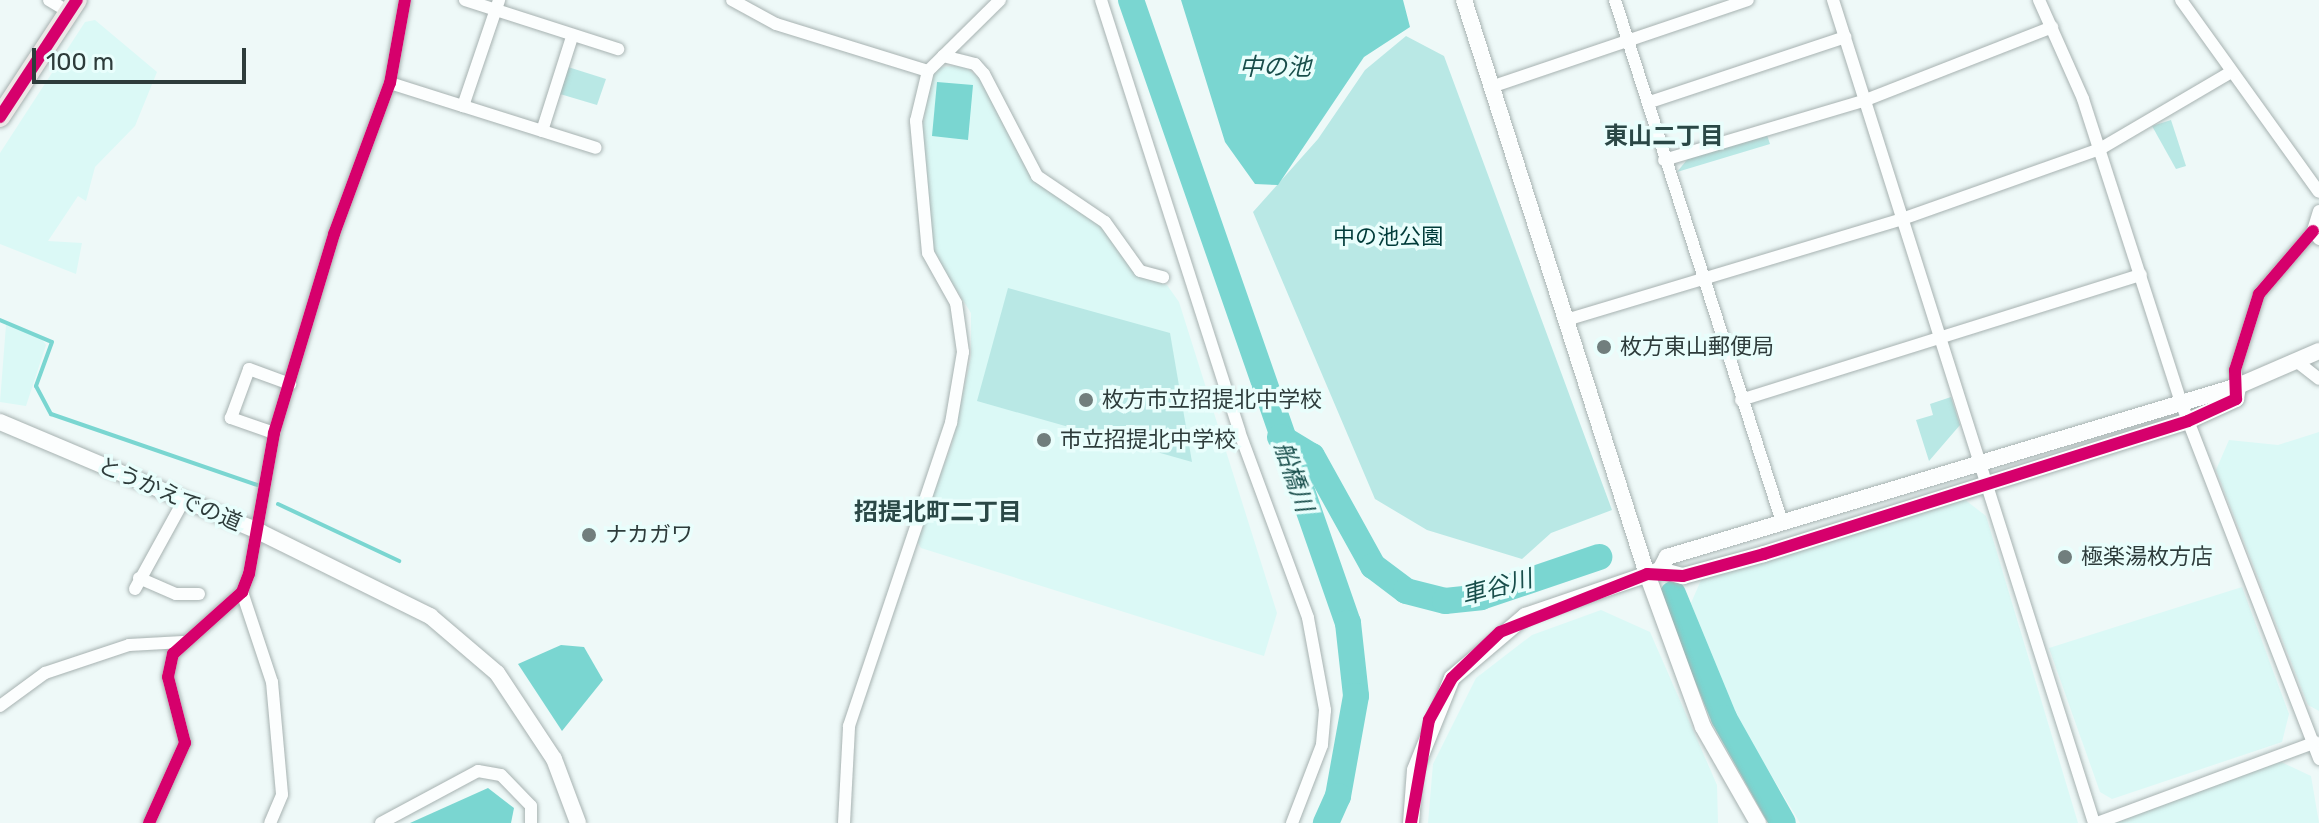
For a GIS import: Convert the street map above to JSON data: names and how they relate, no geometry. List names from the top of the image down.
{
  "streets": {
    "street": ["とうかえでの道"]
  },
  "districts": ["東山二丁目", "招提北町二丁目"],
  "water": ["中の池", "船橋川", "車谷川"],
  "parks": ["中の池公園"],
  "places": [
    "枚方東山郵便局",
    "枚方市立招提北中学校",
    "市立招提北中学校",
    "ナカガワ",
    "極楽湯枚方店"
  ],
  "scale_bar": "100 m"
}
